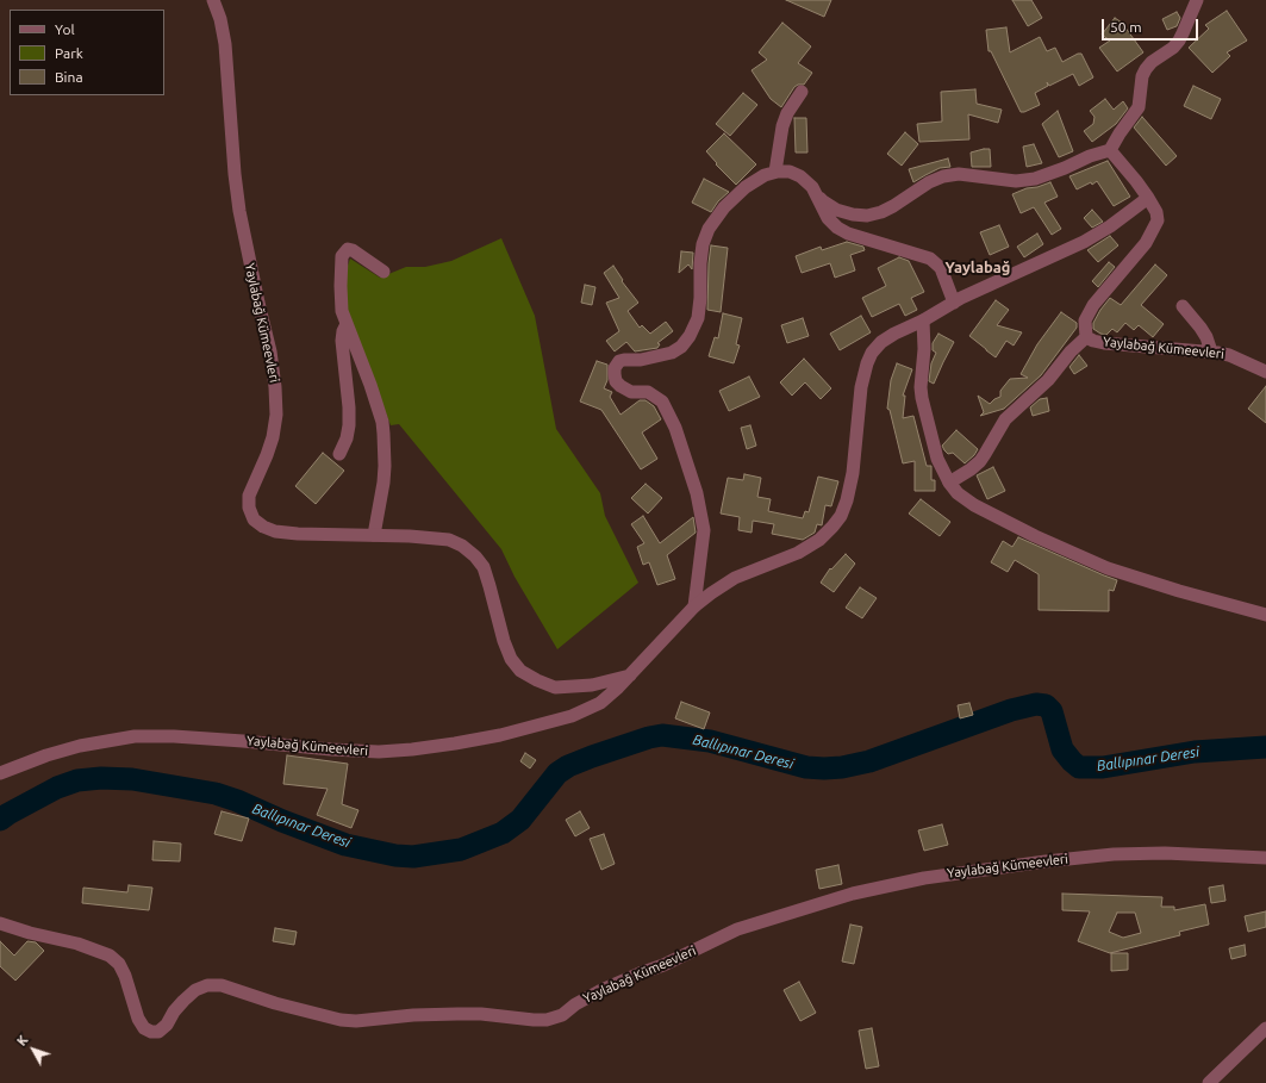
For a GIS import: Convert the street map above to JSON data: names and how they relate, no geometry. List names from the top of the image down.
{
  "streets": {
    "street": ["Yaylabağ Kümeevleri"]
  },
  "districts": ["Yaylabağ"],
  "water": ["Ballıpınar Deresi"],
  "legend": ["Yol", "Park", "Bina"],
  "scale_bar": "50 m",
  "north": "top left"
}
